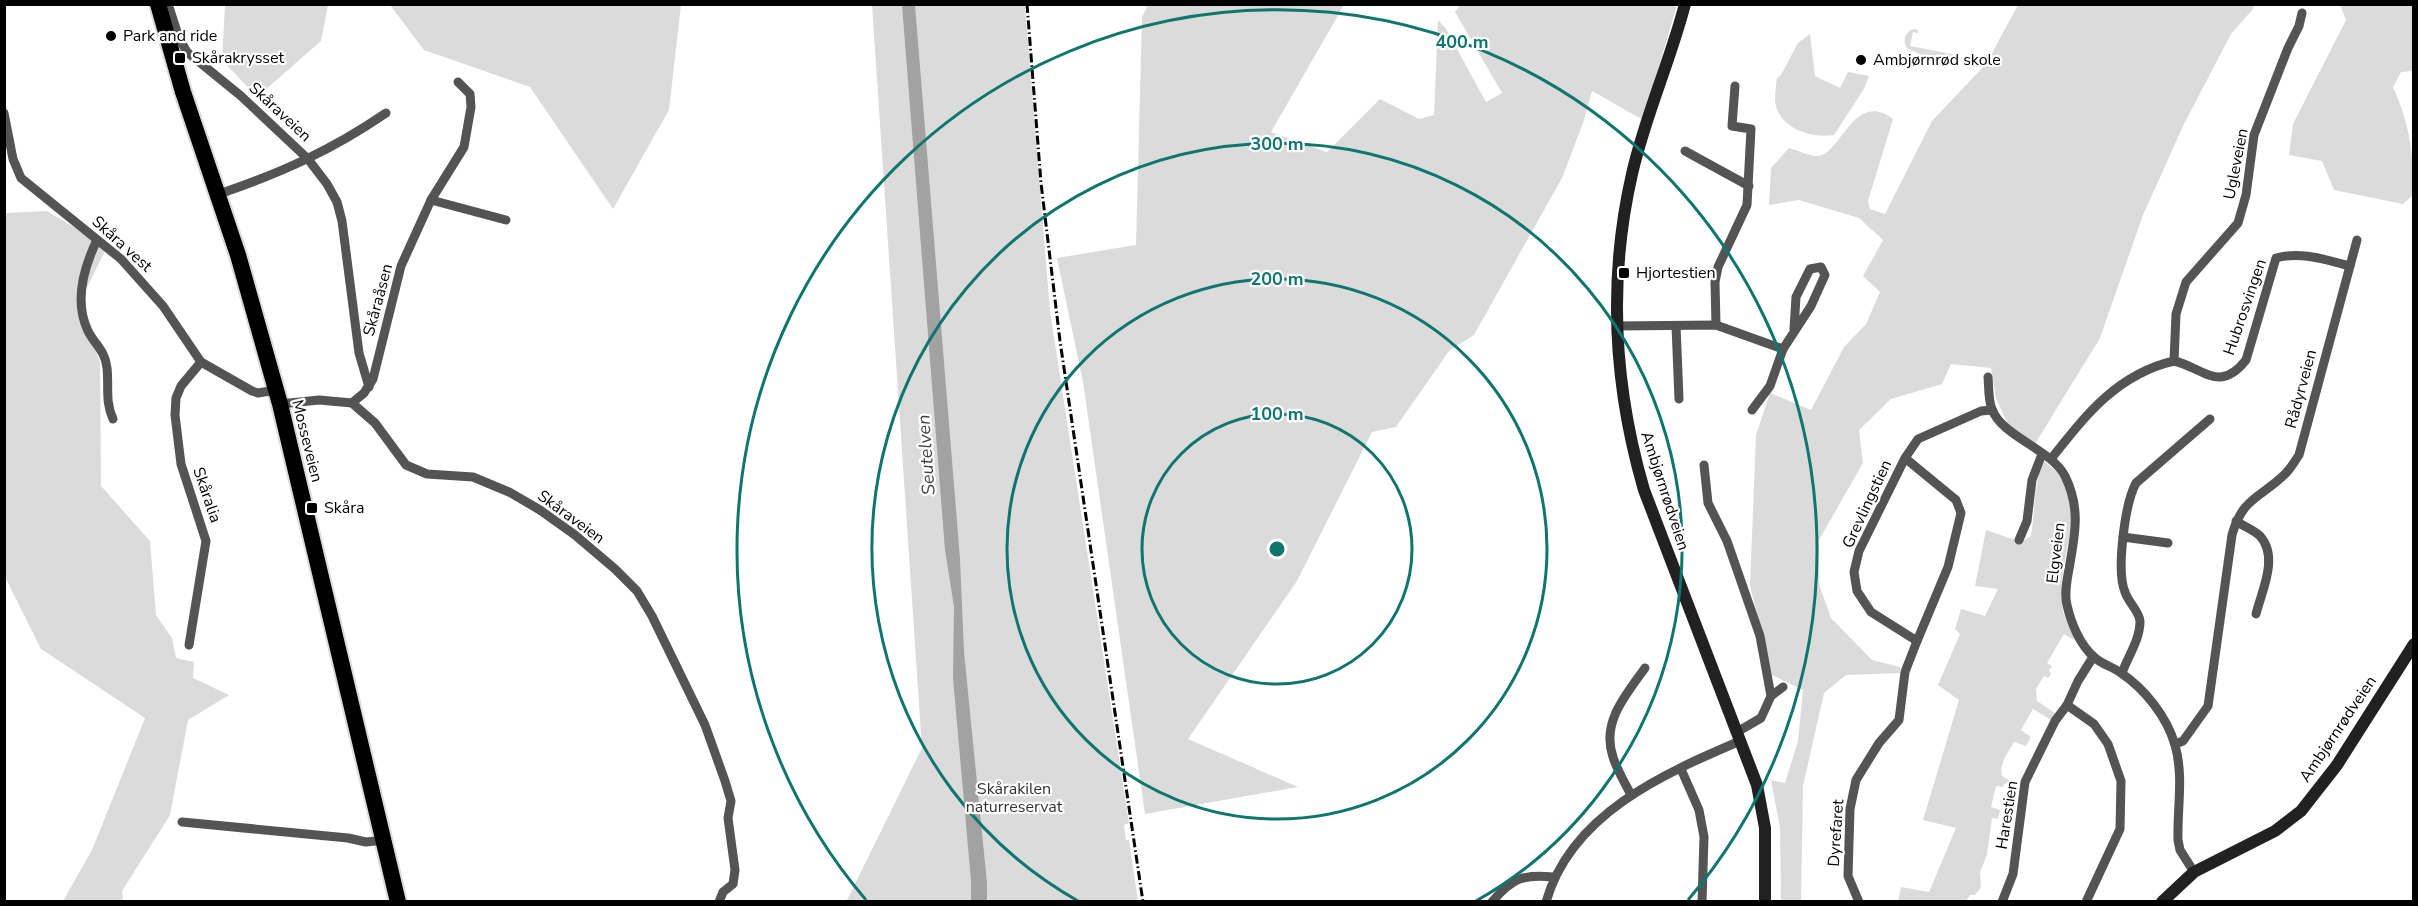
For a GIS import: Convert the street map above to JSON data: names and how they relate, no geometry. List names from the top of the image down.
{
  "streets": {
    "highway": ["Mosseveien"],
    "street": [
      "Skåraveien",
      "Ugleveien",
      "Skåra vest",
      "Skåraåsen",
      "Hubrosvingen",
      "Rådyrveien",
      "Ambjørnrødveien",
      "Skåralia",
      "Grevlingstien",
      "Elgveien",
      "Harestien",
      "Dyrefaret"
    ]
  },
  "crossings": [
    ["Skåraveien", "Skåraåsen"],
    ["Skåraveien", "Mosseveien"],
    ["Ugleveien", "Hubrosvingen"],
    ["Skåra vest", "Mosseveien"],
    ["Skåra vest", "Skåralia"],
    ["Hubrosvingen", "Rådyrveien"],
    ["Rådyrveien", "Elgveien"],
    ["Ambjørnrødveien", "Elgveien"],
    ["Grevlingstien", "Elgveien"],
    ["Grevlingstien", "Dyrefaret"],
    ["Elgveien", "Harestien"]
  ],
  "water": ["Seutelven"],
  "parks": ["Skårakilen naturreservat"],
  "places": {
    "other": ["Park and ride", "Ambjørnrød skole"],
    "transit": ["Skårakrysset", "Hjortestien", "Skåra"]
  },
  "rings": [
    "400 m",
    "300 m",
    "200 m",
    "100 m"
  ]
}
